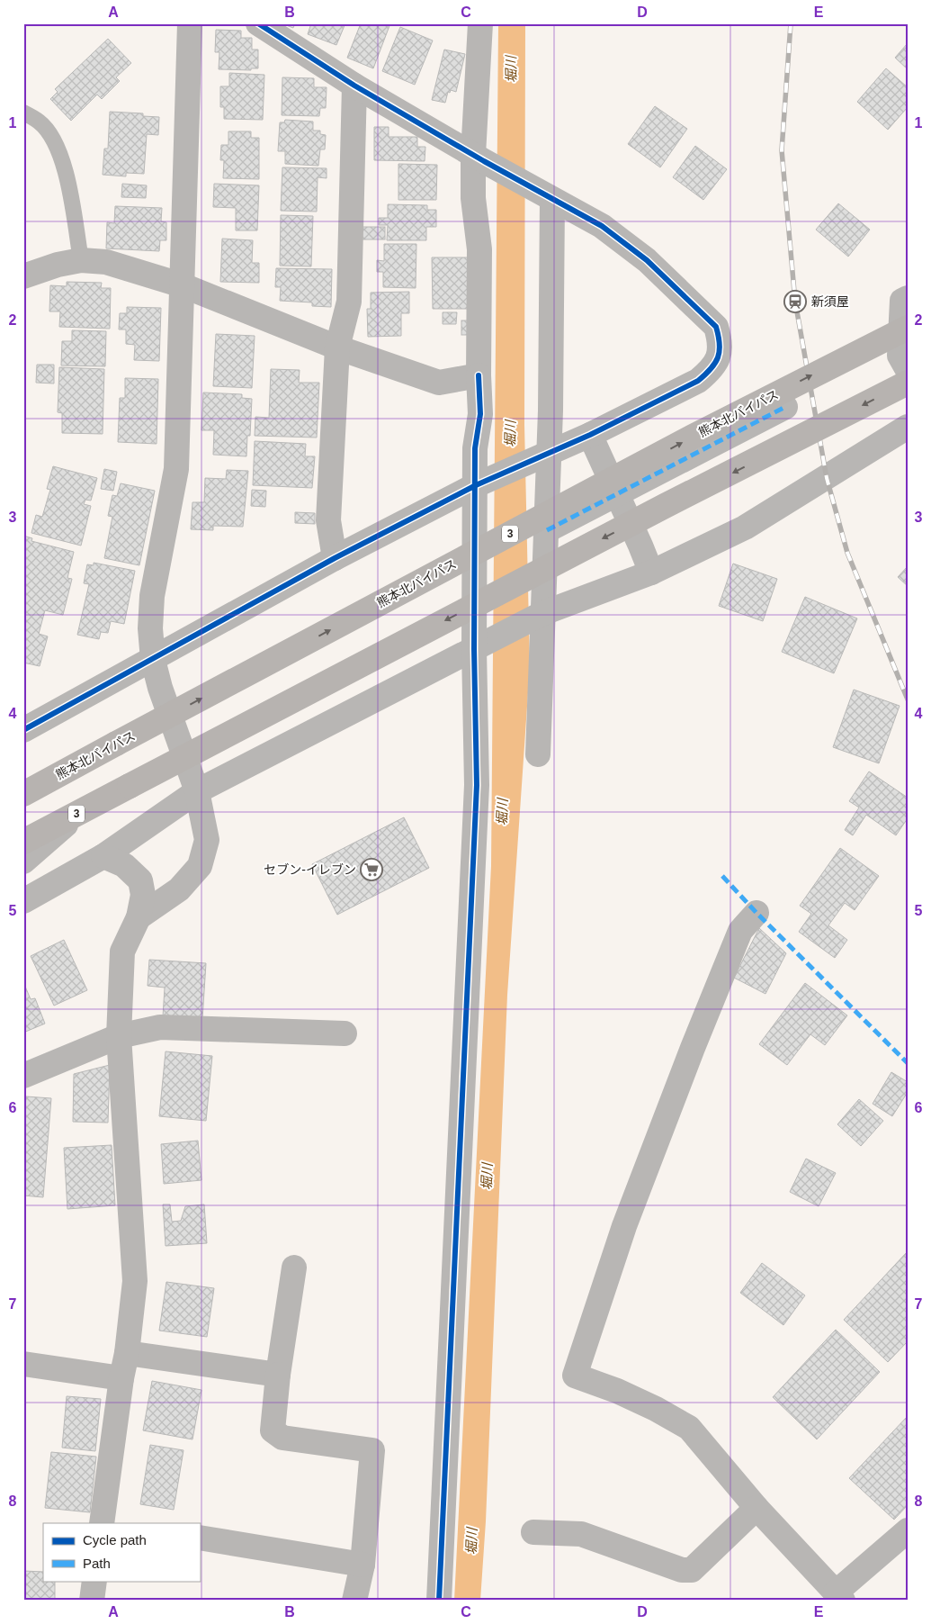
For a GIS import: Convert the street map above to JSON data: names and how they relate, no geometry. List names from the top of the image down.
{
  "streets": {
    "highway": ["熊本北バイパス", "3"]
  },
  "water": ["堀川"],
  "places": {
    "station": ["新須屋"],
    "supermarket": ["セブン-イレブン"]
  },
  "legend": ["Cycle path", "Path"],
  "grid": {
    "columns": [
      "A",
      "B",
      "C",
      "D",
      "E"
    ],
    "rows": [
      "1",
      "2",
      "3",
      "4",
      "5",
      "6",
      "7",
      "8"
    ]
  }
}
